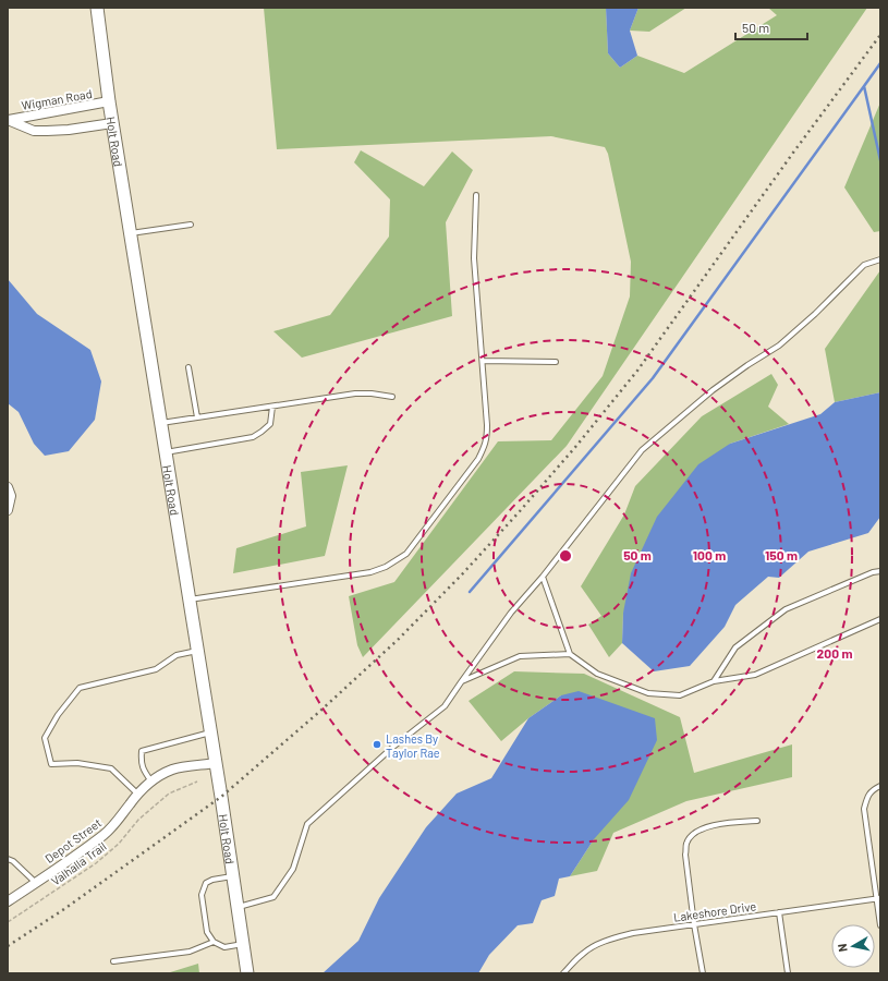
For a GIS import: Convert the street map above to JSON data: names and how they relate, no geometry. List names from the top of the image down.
{
  "streets": {
    "main road": ["Holt Road"],
    "street": ["Wigman Road", "Depot Street"],
    "lane": ["Lakeshore Drive"],
    "path": ["Valhalla Trail"]
  },
  "crossings": [
    ["Wigman Road", "Holt Road"],
    ["Holt Road", "Depot Street"]
  ],
  "places": ["Lashes By Taylor Rae"],
  "scale_bar": "50 m",
  "north": "left",
  "rings": [
    "50 m",
    "100 m",
    "150 m",
    "200 m"
  ]
}
